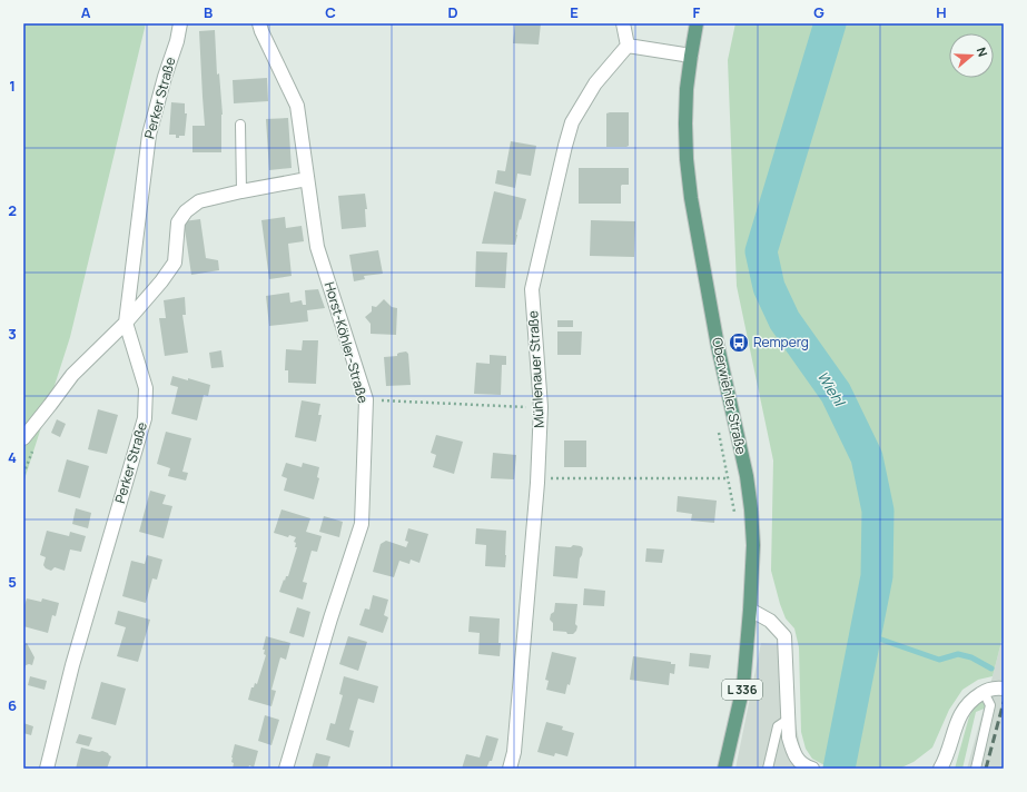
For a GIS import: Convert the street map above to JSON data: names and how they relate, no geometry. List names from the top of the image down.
{
  "streets": {
    "main road": ["Oberwiehler Straße", "L 336"],
    "street": ["Perker Straße", "Horst-Köhler-Straße", "Mühlenauer Straße"]
  },
  "water": ["Wiehl"],
  "places": {
    "bus stop": ["Remperg"]
  },
  "north": "right",
  "grid": {
    "columns": [
      "A",
      "B",
      "C",
      "D",
      "E",
      "F",
      "G",
      "H"
    ],
    "rows": [
      "1",
      "2",
      "3",
      "4",
      "5",
      "6"
    ]
  }
}
